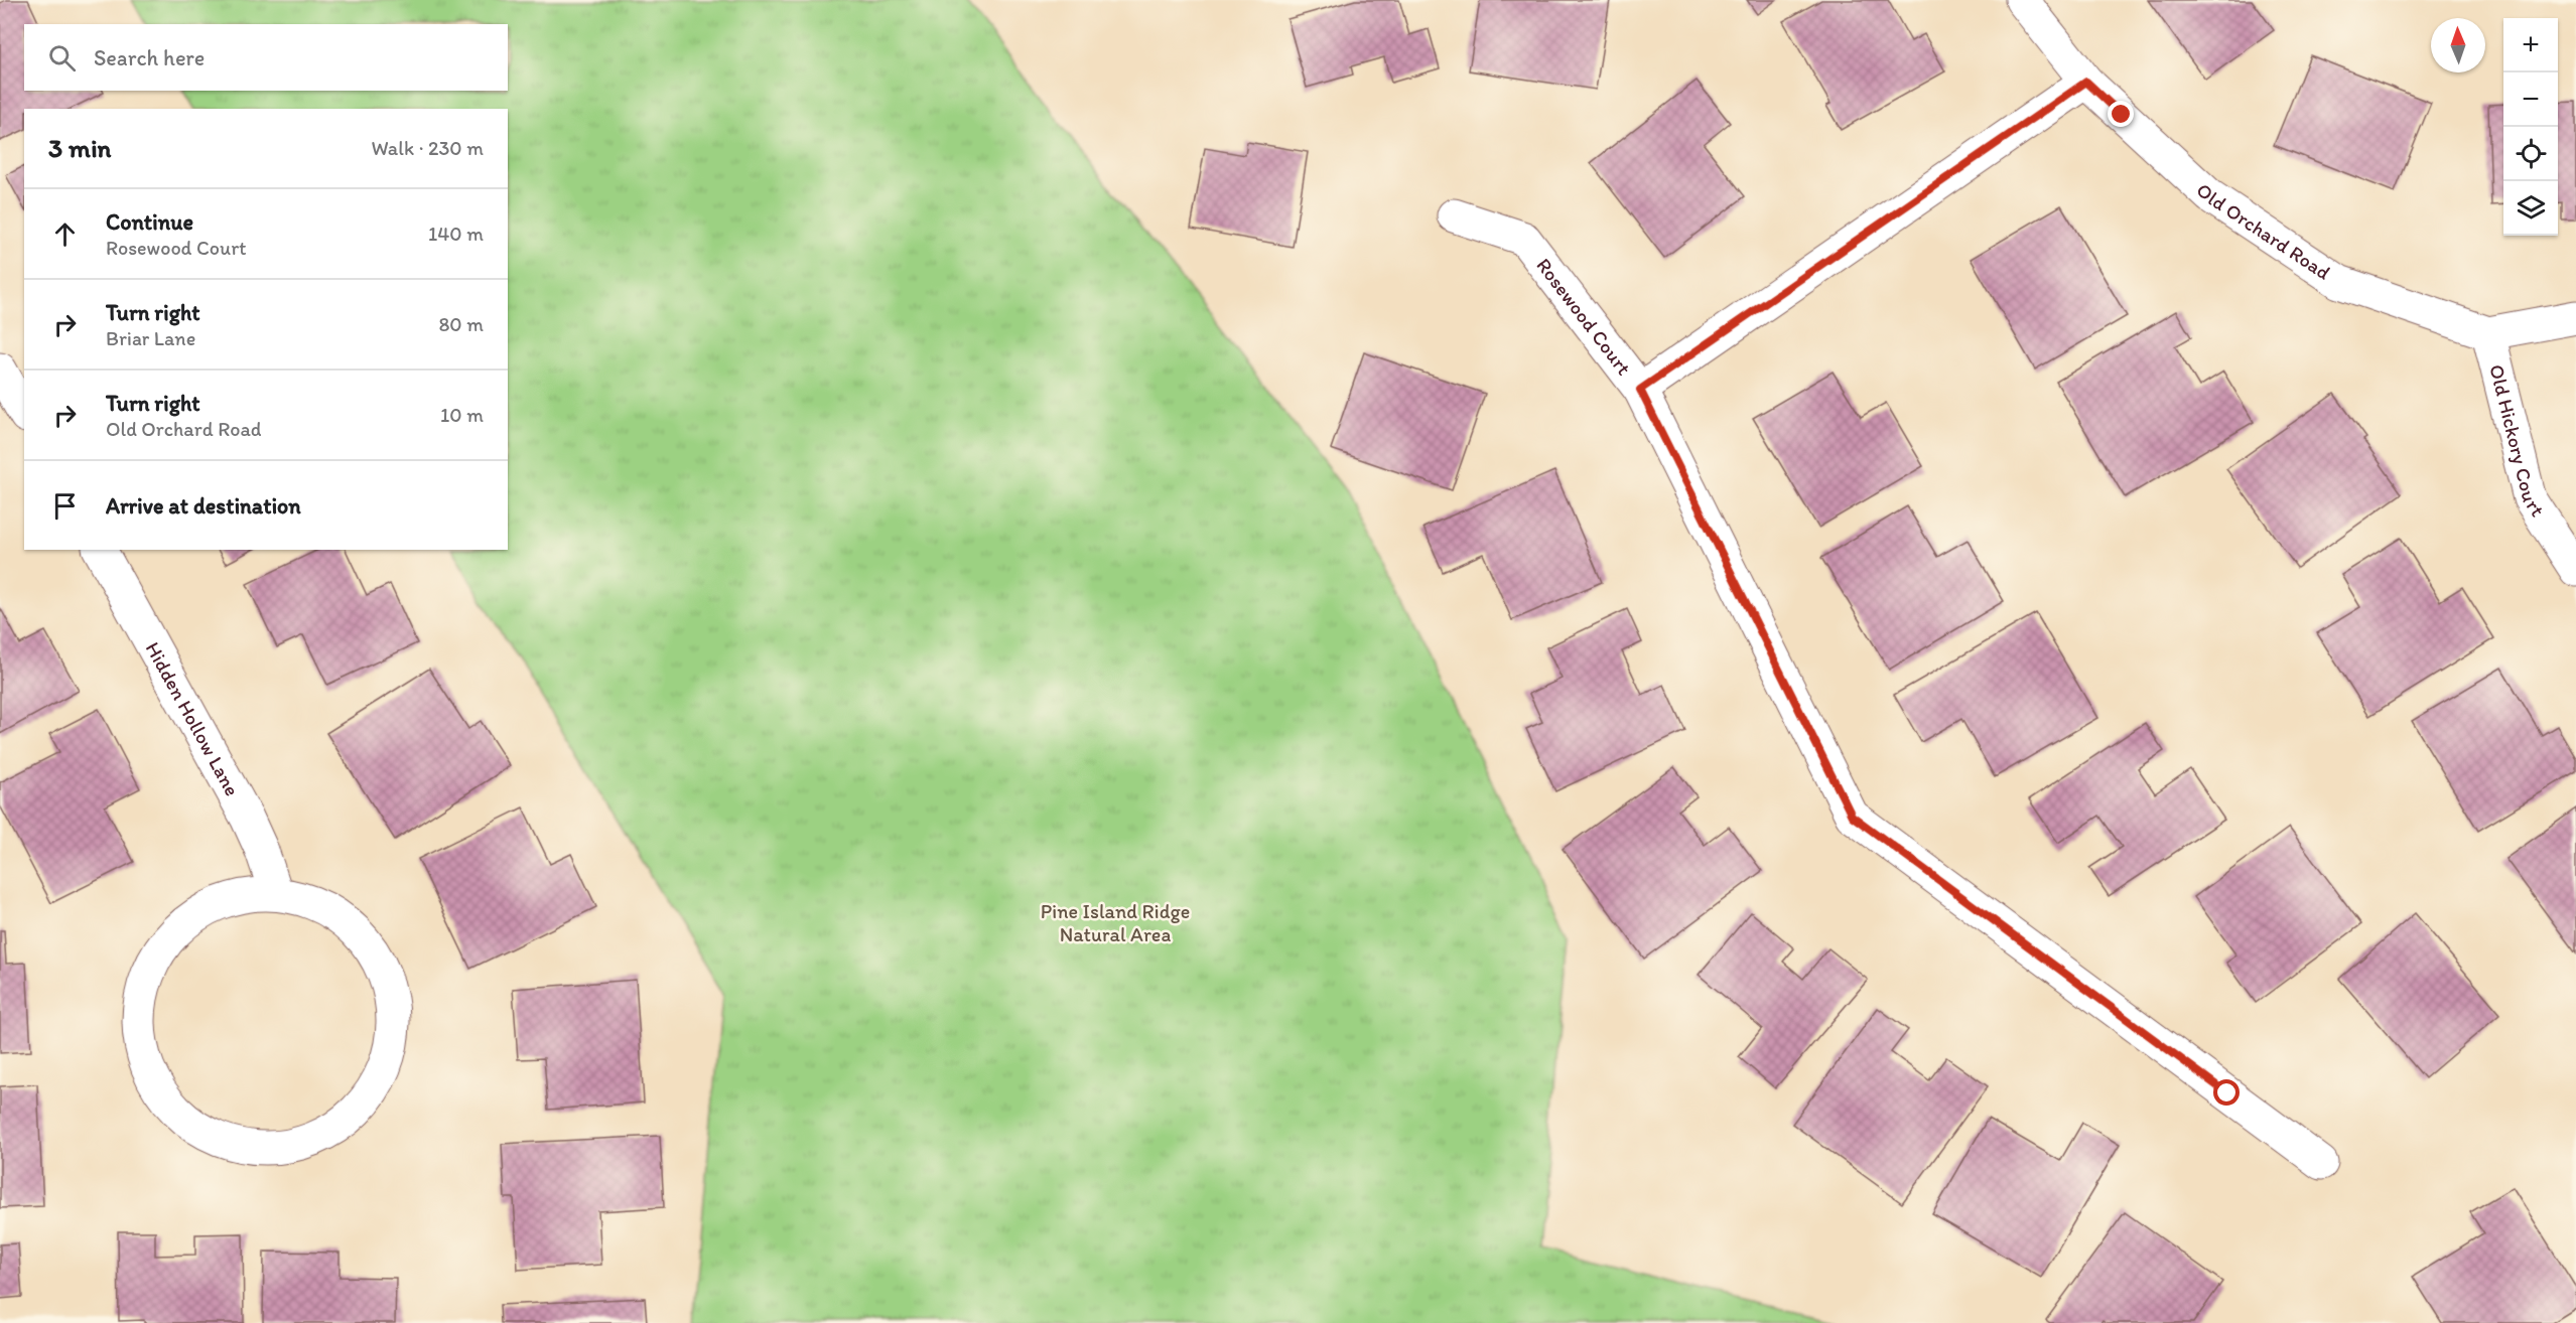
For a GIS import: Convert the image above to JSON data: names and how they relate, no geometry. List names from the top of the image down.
{
  "streets": {
    "street": [
      "Old Orchard Road",
      "Rosewood Court",
      "Old Hickory Court",
      "Hidden Hollow Lane"
    ]
  },
  "crossings": [
    ["Old Orchard Road", "Old Hickory Court"]
  ],
  "parks": ["Pine Island Ridge Natural Area"],
  "north": "top",
  "page": {
    "map_buttons": ["+", "−"],
    "search": "Search here",
    "heading": ["3 min", "Walk · 230 m"],
    "list": [
      ["Continue", "Rosewood Court", "140 m"],
      ["Turn right", "Briar Lane", "80 m"],
      ["Turn right", "Old Orchard Road", "10 m"],
      "Arrive at destination"
    ]
  }
}
